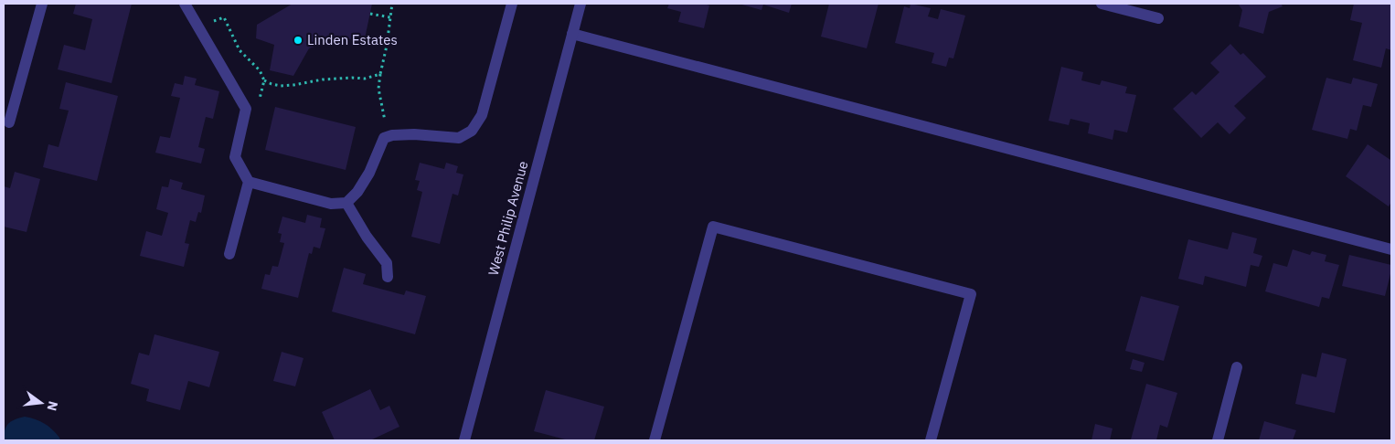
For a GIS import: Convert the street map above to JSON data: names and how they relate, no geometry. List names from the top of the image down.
{
  "streets": {
    "street": ["West Philip Avenue"]
  },
  "places": ["Linden Estates"],
  "north": "right"
}
